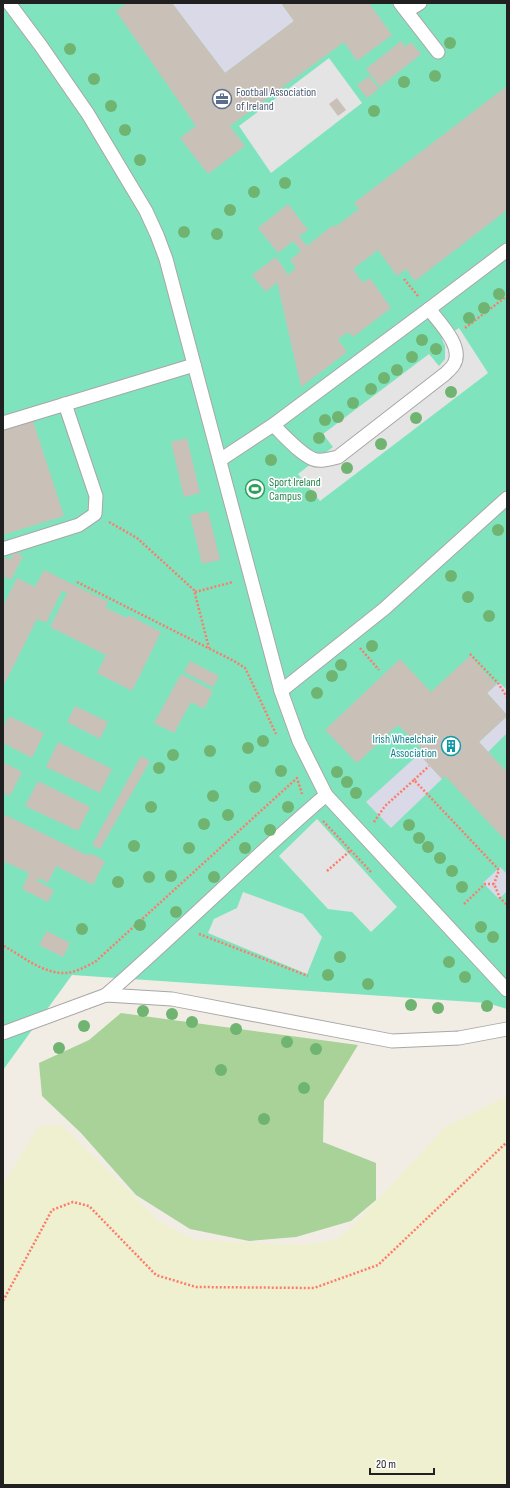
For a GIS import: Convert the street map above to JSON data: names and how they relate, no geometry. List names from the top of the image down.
{
  "places": {
    "office": ["Football Association of Ireland"],
    "sports": ["Sport Ireland Campus"],
    "building": ["Irish Wheelchair Association"]
  },
  "scale_bar": "20 m"
}
